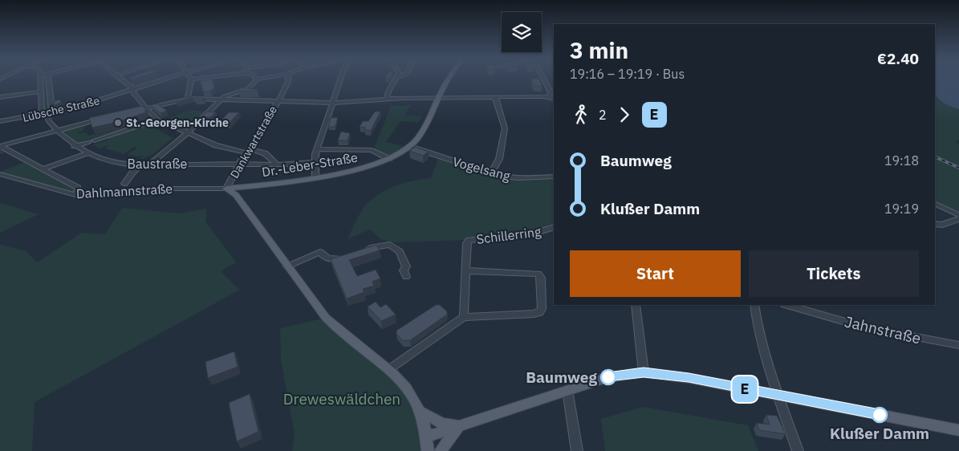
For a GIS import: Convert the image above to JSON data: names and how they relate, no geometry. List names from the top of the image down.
{
  "streets": {
    "main road": ["Dr.-Leber-Straße"],
    "street": [
      "Lübsche Straße",
      "Dankwartstraße",
      "Baustraße",
      "Vogelsang",
      "Dahlmannstraße",
      "Schillerring",
      "Jahnstraße"
    ]
  },
  "crossings": [
    ["Lübsche Straße", "Baustraße"],
    ["Dankwartstraße", "Baustraße"],
    ["Dankwartstraße", "Dr.-Leber-Straße"],
    ["Dankwartstraße", "Dahlmannstraße"],
    ["Dr.-Leber-Straße", "Vogelsang"],
    ["Dr.-Leber-Straße", "Dahlmannstraße"]
  ],
  "parks": ["Dreweswäldchen"],
  "places": ["St.-Georgen-Kirche", "Baumweg", "Klußer Damm"],
  "lines": ["bus line E"],
  "page": {
    "on_map": "E",
    "heading": ["3 min", "19:16 – 19:19 · Bus", "€2.40"],
    "legs": ["2", "E"],
    "list": [
      {
        "name": "Baumweg",
        "value": "19:18"
      },
      {
        "name": "Klußer Damm",
        "value": "19:19"
      }
    ],
    "buttons": ["Start", "Tickets"]
  }
}
